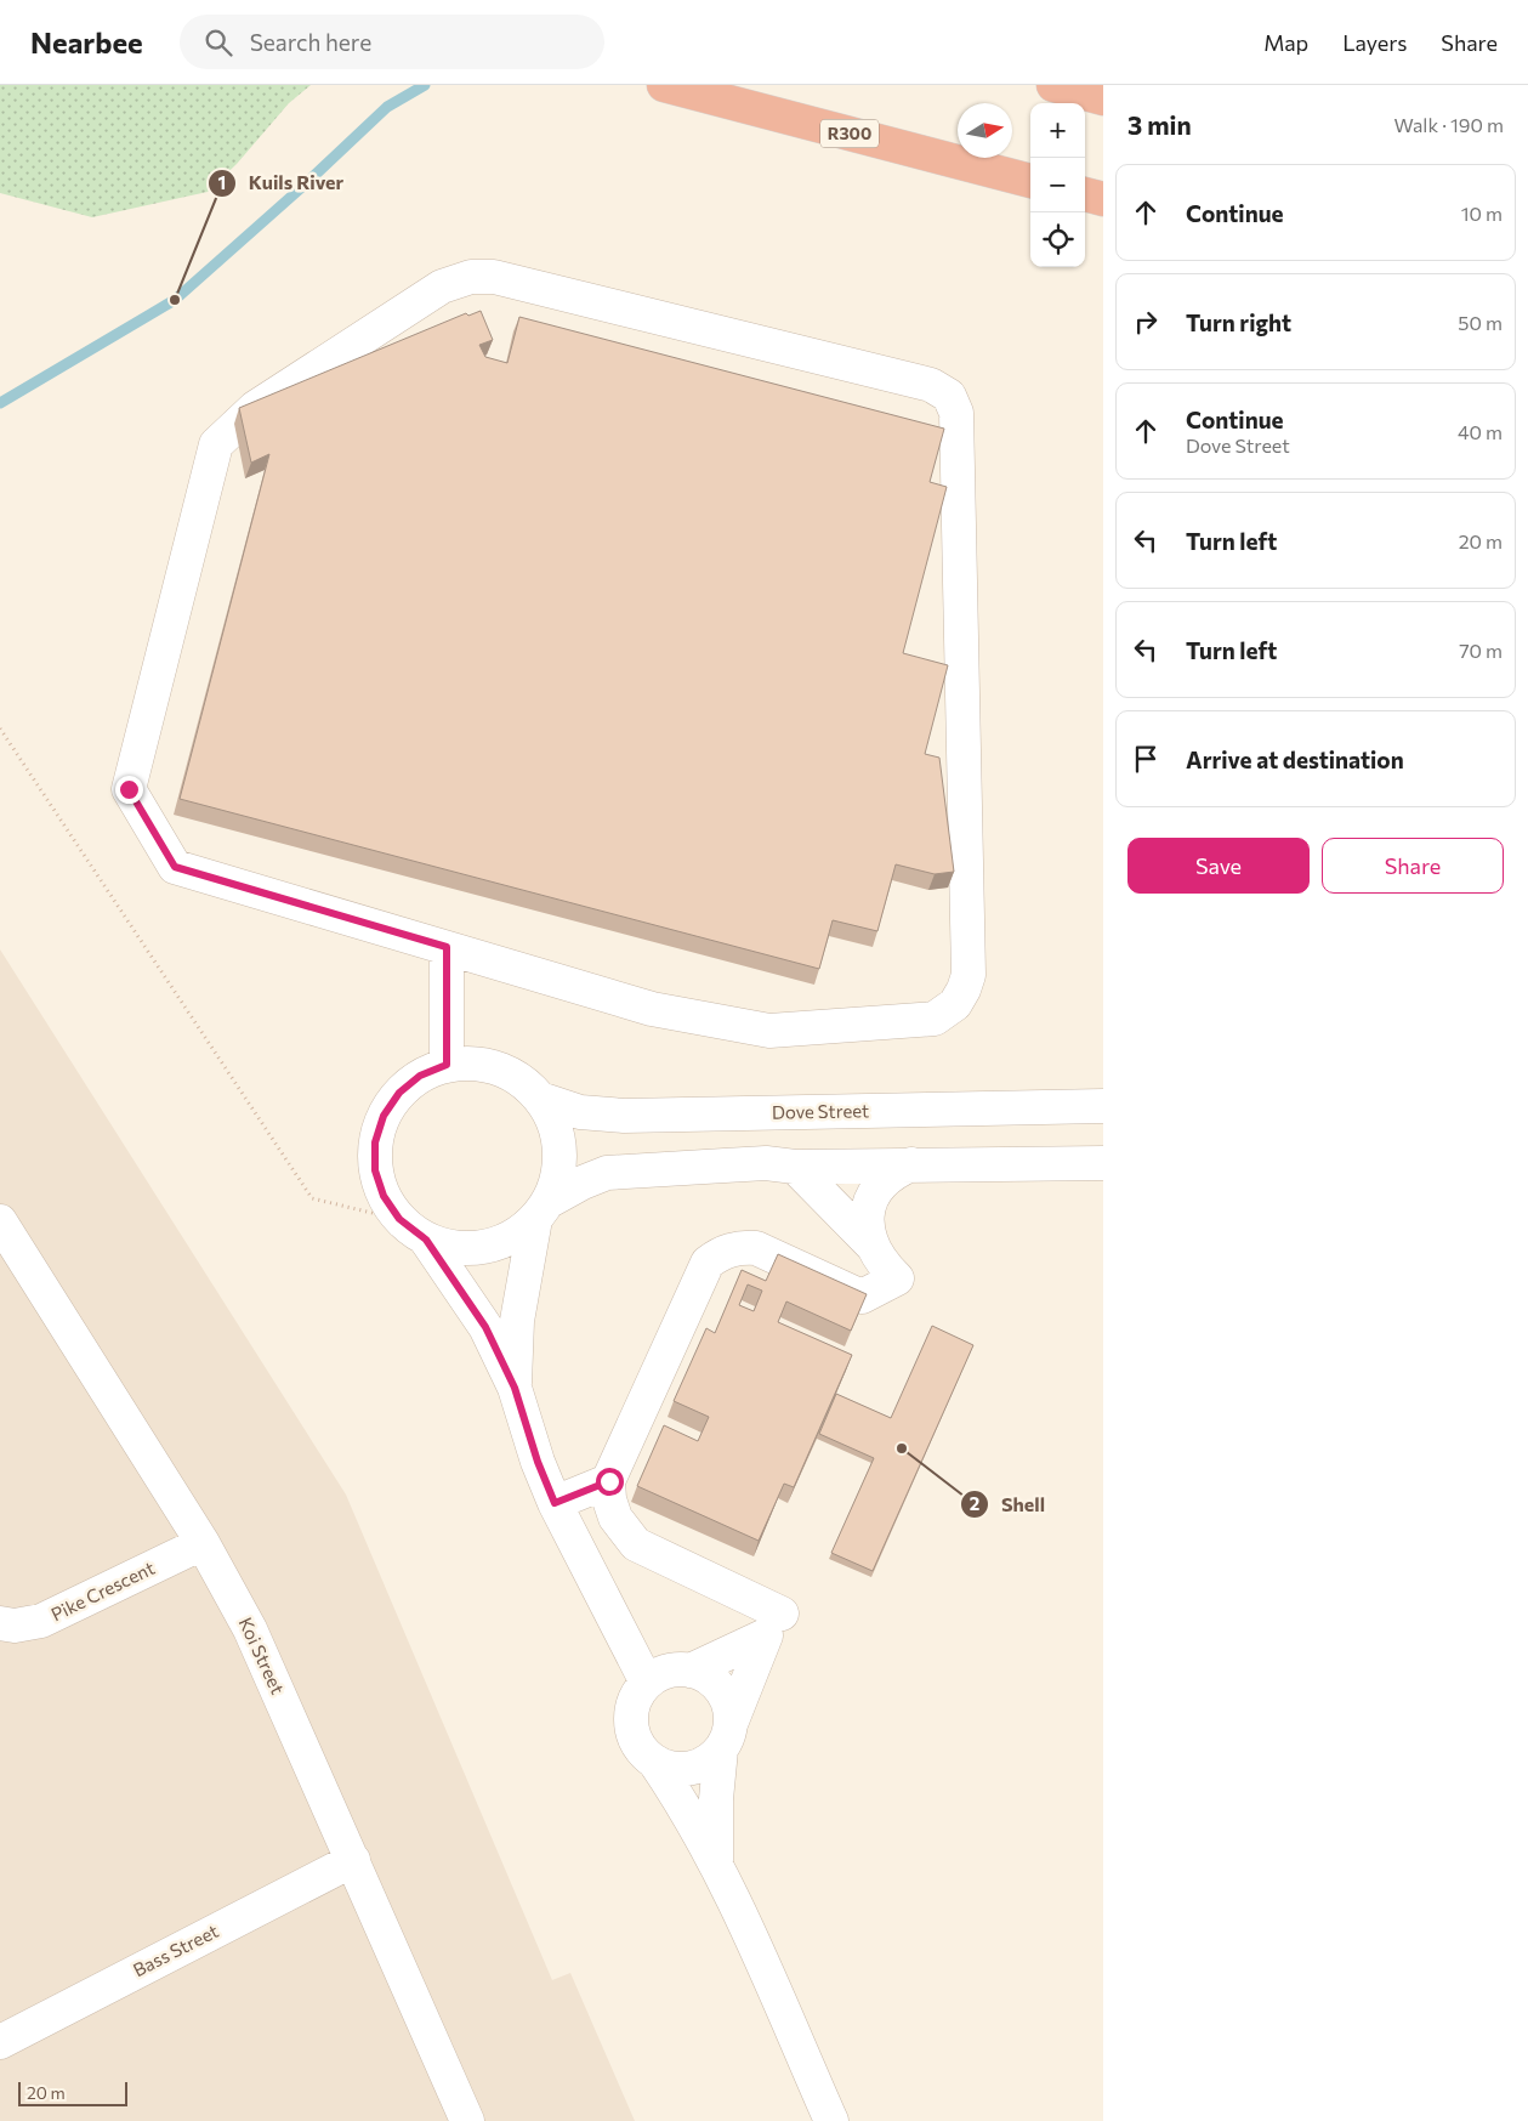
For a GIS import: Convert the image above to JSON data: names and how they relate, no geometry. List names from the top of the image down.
{
  "streets": {
    "highway": ["R300"],
    "street": [
      "Dove Street",
      "Pike Crescent",
      "Koi Street",
      "Bass Street"
    ]
  },
  "crossings": [
    ["Pike Crescent", "Koi Street"],
    ["Koi Street", "Bass Street"]
  ],
  "places": ["Kuils River", "Shell"],
  "scale_bar": "20 m",
  "north": "right",
  "page": {
    "header": "Nearbee",
    "search": "Search here",
    "nav": ["Map", "Layers", "Share"],
    "heading": ["3 min", "Walk · 190 m"],
    "map_buttons": ["+", "−"],
    "list": [
      ["Continue", "10 m"],
      ["Turn right", "50 m"],
      ["Continue", "Dove Street", "40 m"],
      ["Turn left", "20 m"],
      ["Turn left", "70 m"],
      "Arrive at destination"
    ],
    "buttons": ["Save", "Share"],
    "scale": "20 m"
  }
}
